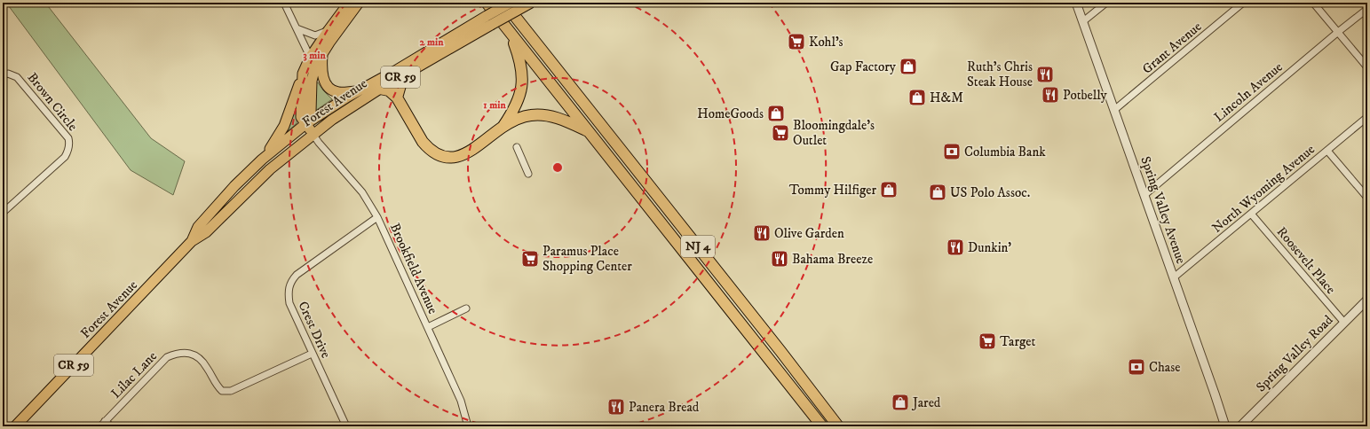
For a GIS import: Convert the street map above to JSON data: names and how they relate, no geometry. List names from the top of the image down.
{
  "streets": {
    "highway": ["NJ 4"],
    "main road": ["CR 59", "Forest Avenue"],
    "street": [
      "Grant Avenue",
      "Lincoln Avenue",
      "Brown Circle",
      "North Wyoming Avenue",
      "Spring Valley Avenue",
      "Roosevelt Place",
      "Brookfield Avenue",
      "Crest Drive",
      "Spring Valley Road",
      "Lilac Lane"
    ]
  },
  "crossings": [
    ["Grant Avenue", "Spring Valley Avenue"],
    ["Lincoln Avenue", "Spring Valley Avenue"],
    ["Forest Avenue", "Brookfield Avenue"],
    ["North Wyoming Avenue", "Spring Valley Avenue"],
    ["North Wyoming Avenue", "Roosevelt Place"],
    ["Roosevelt Place", "Spring Valley Road"],
    ["Brookfield Avenue", "Crest Drive"],
    ["Crest Drive", "Lilac Lane"]
  ],
  "places": {
    "supermarket": [
      "Kohl's",
      "Bloomingdale's Outlet",
      "Paramus Place Shopping Center",
      "Target"
    ],
    "shop": [
      "Gap Factory",
      "H&M",
      "HomeGoods",
      "Tommy Hilfiger",
      "US Polo Assoc.",
      "Jared"
    ],
    "restaurant": [
      "Ruth's Chris Steak House",
      "Potbelly",
      "Olive Garden",
      "Dunkin'",
      "Bahama Breeze",
      "Panera Bread"
    ],
    "bank": ["Columbia Bank", "Chase"]
  },
  "rings": ["2 min", "3 min", "1 min"]
}
